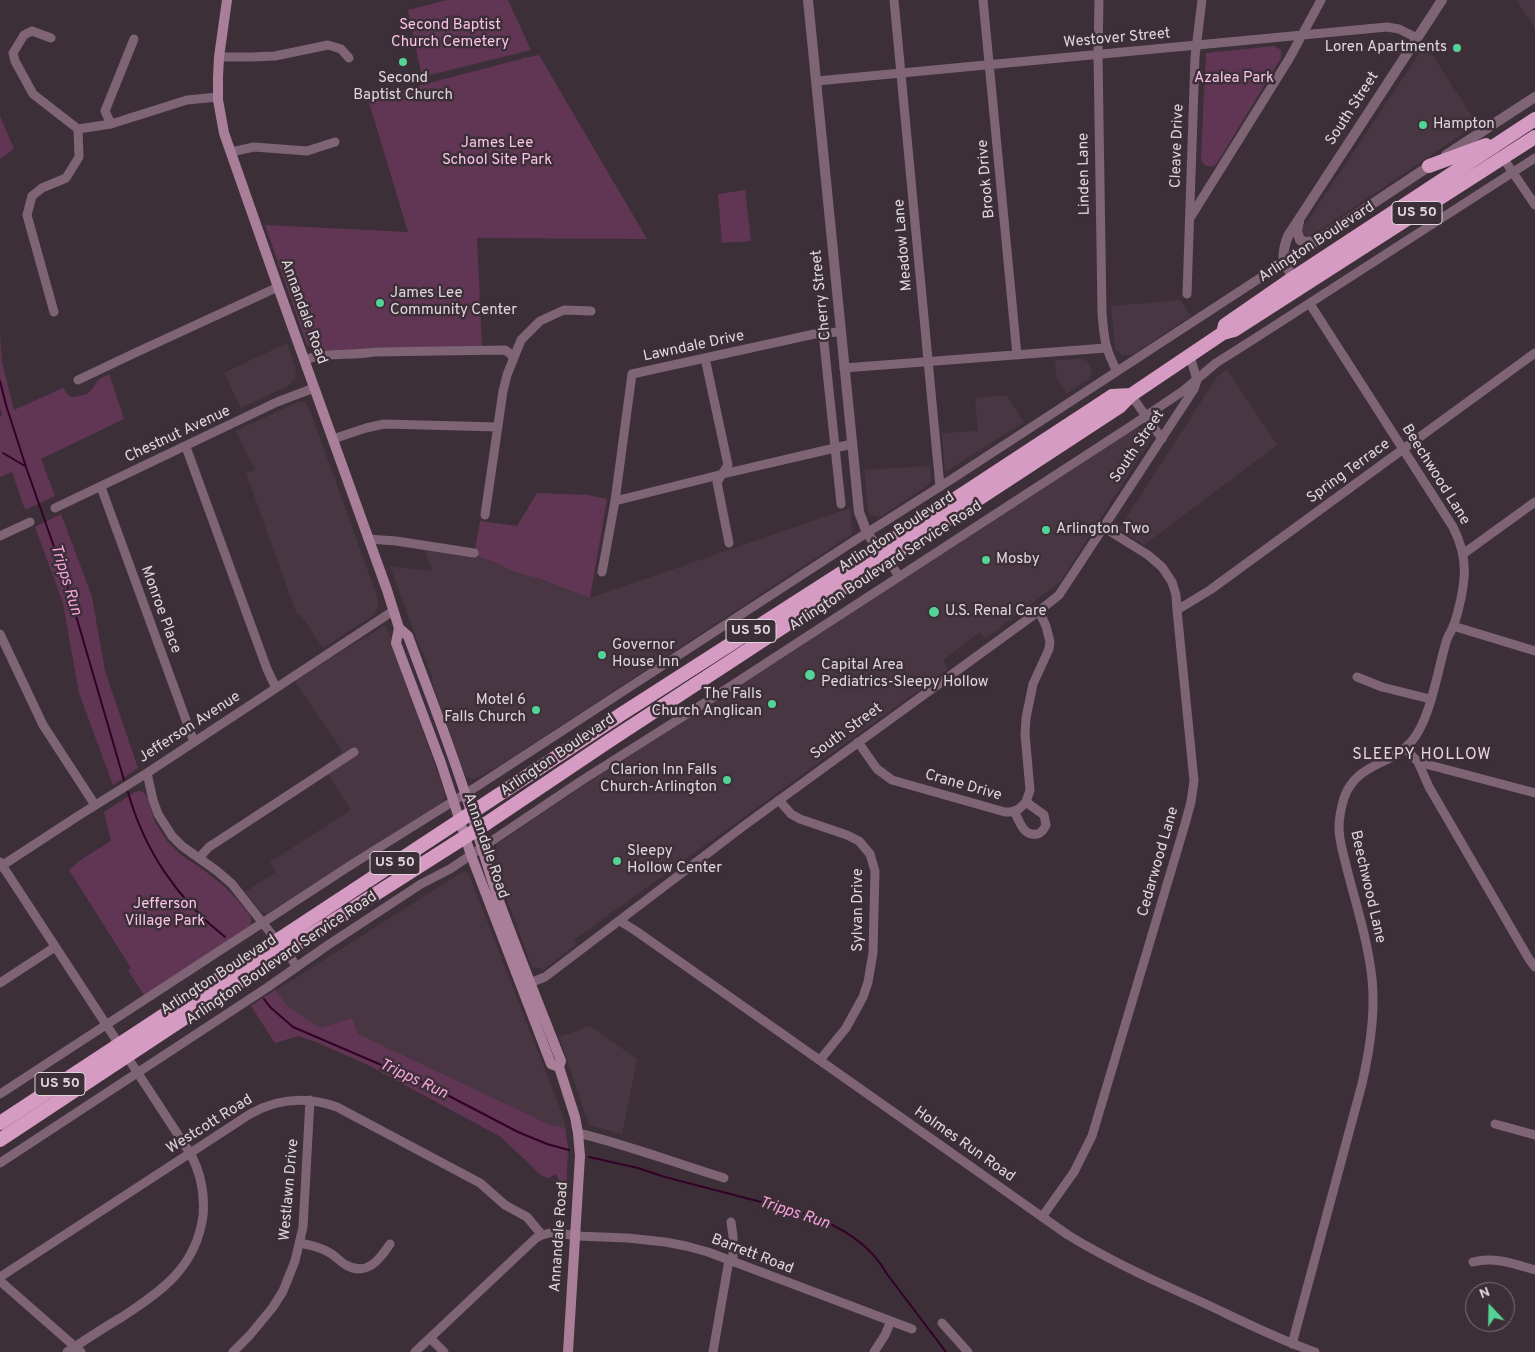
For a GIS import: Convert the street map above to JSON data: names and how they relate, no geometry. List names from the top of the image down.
{
  "streets": {
    "highway": ["US 50", "Arlington Boulevard"],
    "main road": ["Annandale Road"],
    "street": [
      "Westover Street",
      "South Street",
      "Cleave Drive",
      "Linden Lane",
      "Brook Drive",
      "Meadow Lane",
      "Cherry Street",
      "Lawndale Drive",
      "Chestnut Avenue",
      "Spring Terrace",
      "Beechwood Lane",
      "Arlington Boulevard Service Road",
      "Monroe Place",
      "Jefferson Avenue",
      "Crane Drive",
      "Cedarwood Lane",
      "Sylvan Drive",
      "Westcott Road",
      "Holmes Run Road",
      "Westlawn Drive",
      "Barrett Road"
    ]
  },
  "crossings": [
    ["Westover Street", "South Street"],
    ["Westover Street", "Cleave Drive"],
    ["Westover Street", "Linden Lane"],
    ["Westover Street", "Brook Drive"],
    ["Westover Street", "Meadow Lane"],
    ["Westover Street", "Cherry Street"],
    ["South Street", "Annandale Road"],
    ["South Street", "Arlington Boulevard Service Road"],
    ["South Street", "Crane Drive"],
    ["South Street", "Cedarwood Lane"],
    ["South Street", "Sylvan Drive"],
    ["South Street", "Holmes Run Road"],
    ["Arlington Boulevard", "Cherry Street"],
    ["Arlington Boulevard", "Annandale Road"],
    ["Cherry Street", "Lawndale Drive"],
    ["Cherry Street", "Arlington Boulevard Service Road"],
    ["Annandale Road", "Chestnut Avenue"],
    ["Annandale Road", "Arlington Boulevard Service Road"],
    ["Annandale Road", "Jefferson Avenue"],
    ["Annandale Road", "Barrett Road"],
    ["Chestnut Avenue", "Monroe Place"],
    ["Spring Terrace", "Beechwood Lane"],
    ["Spring Terrace", "Cedarwood Lane"],
    ["Beechwood Lane", "Arlington Boulevard Service Road"],
    ["Beechwood Lane", "Holmes Run Road"],
    ["Monroe Place", "Jefferson Avenue"],
    ["Cedarwood Lane", "Holmes Run Road"],
    ["Sylvan Drive", "Holmes Run Road"],
    ["Westcott Road", "Westlawn Drive"]
  ],
  "districts": ["SLEEPY HOLLOW"],
  "water": ["Tripps Run"],
  "parks": [
    "Second Baptist Church Cemetery",
    "Azalea Park",
    "James Lee School Site Park",
    "Jefferson Village Park"
  ],
  "places": [
    "Loren Apartments",
    "Second Baptist Church",
    "Hampton",
    "James Lee Community Center",
    "Arlington Two",
    "Mosby",
    "U.S. Renal Care",
    "Governor House Inn",
    "Capital Area Pediatrics-Sleepy Hollow",
    "The Falls Church Anglican",
    "Motel 6 Falls Church",
    "Clarion Inn Falls Church-Arlington",
    "Sleepy Hollow Center"
  ],
  "north": "top"
}
